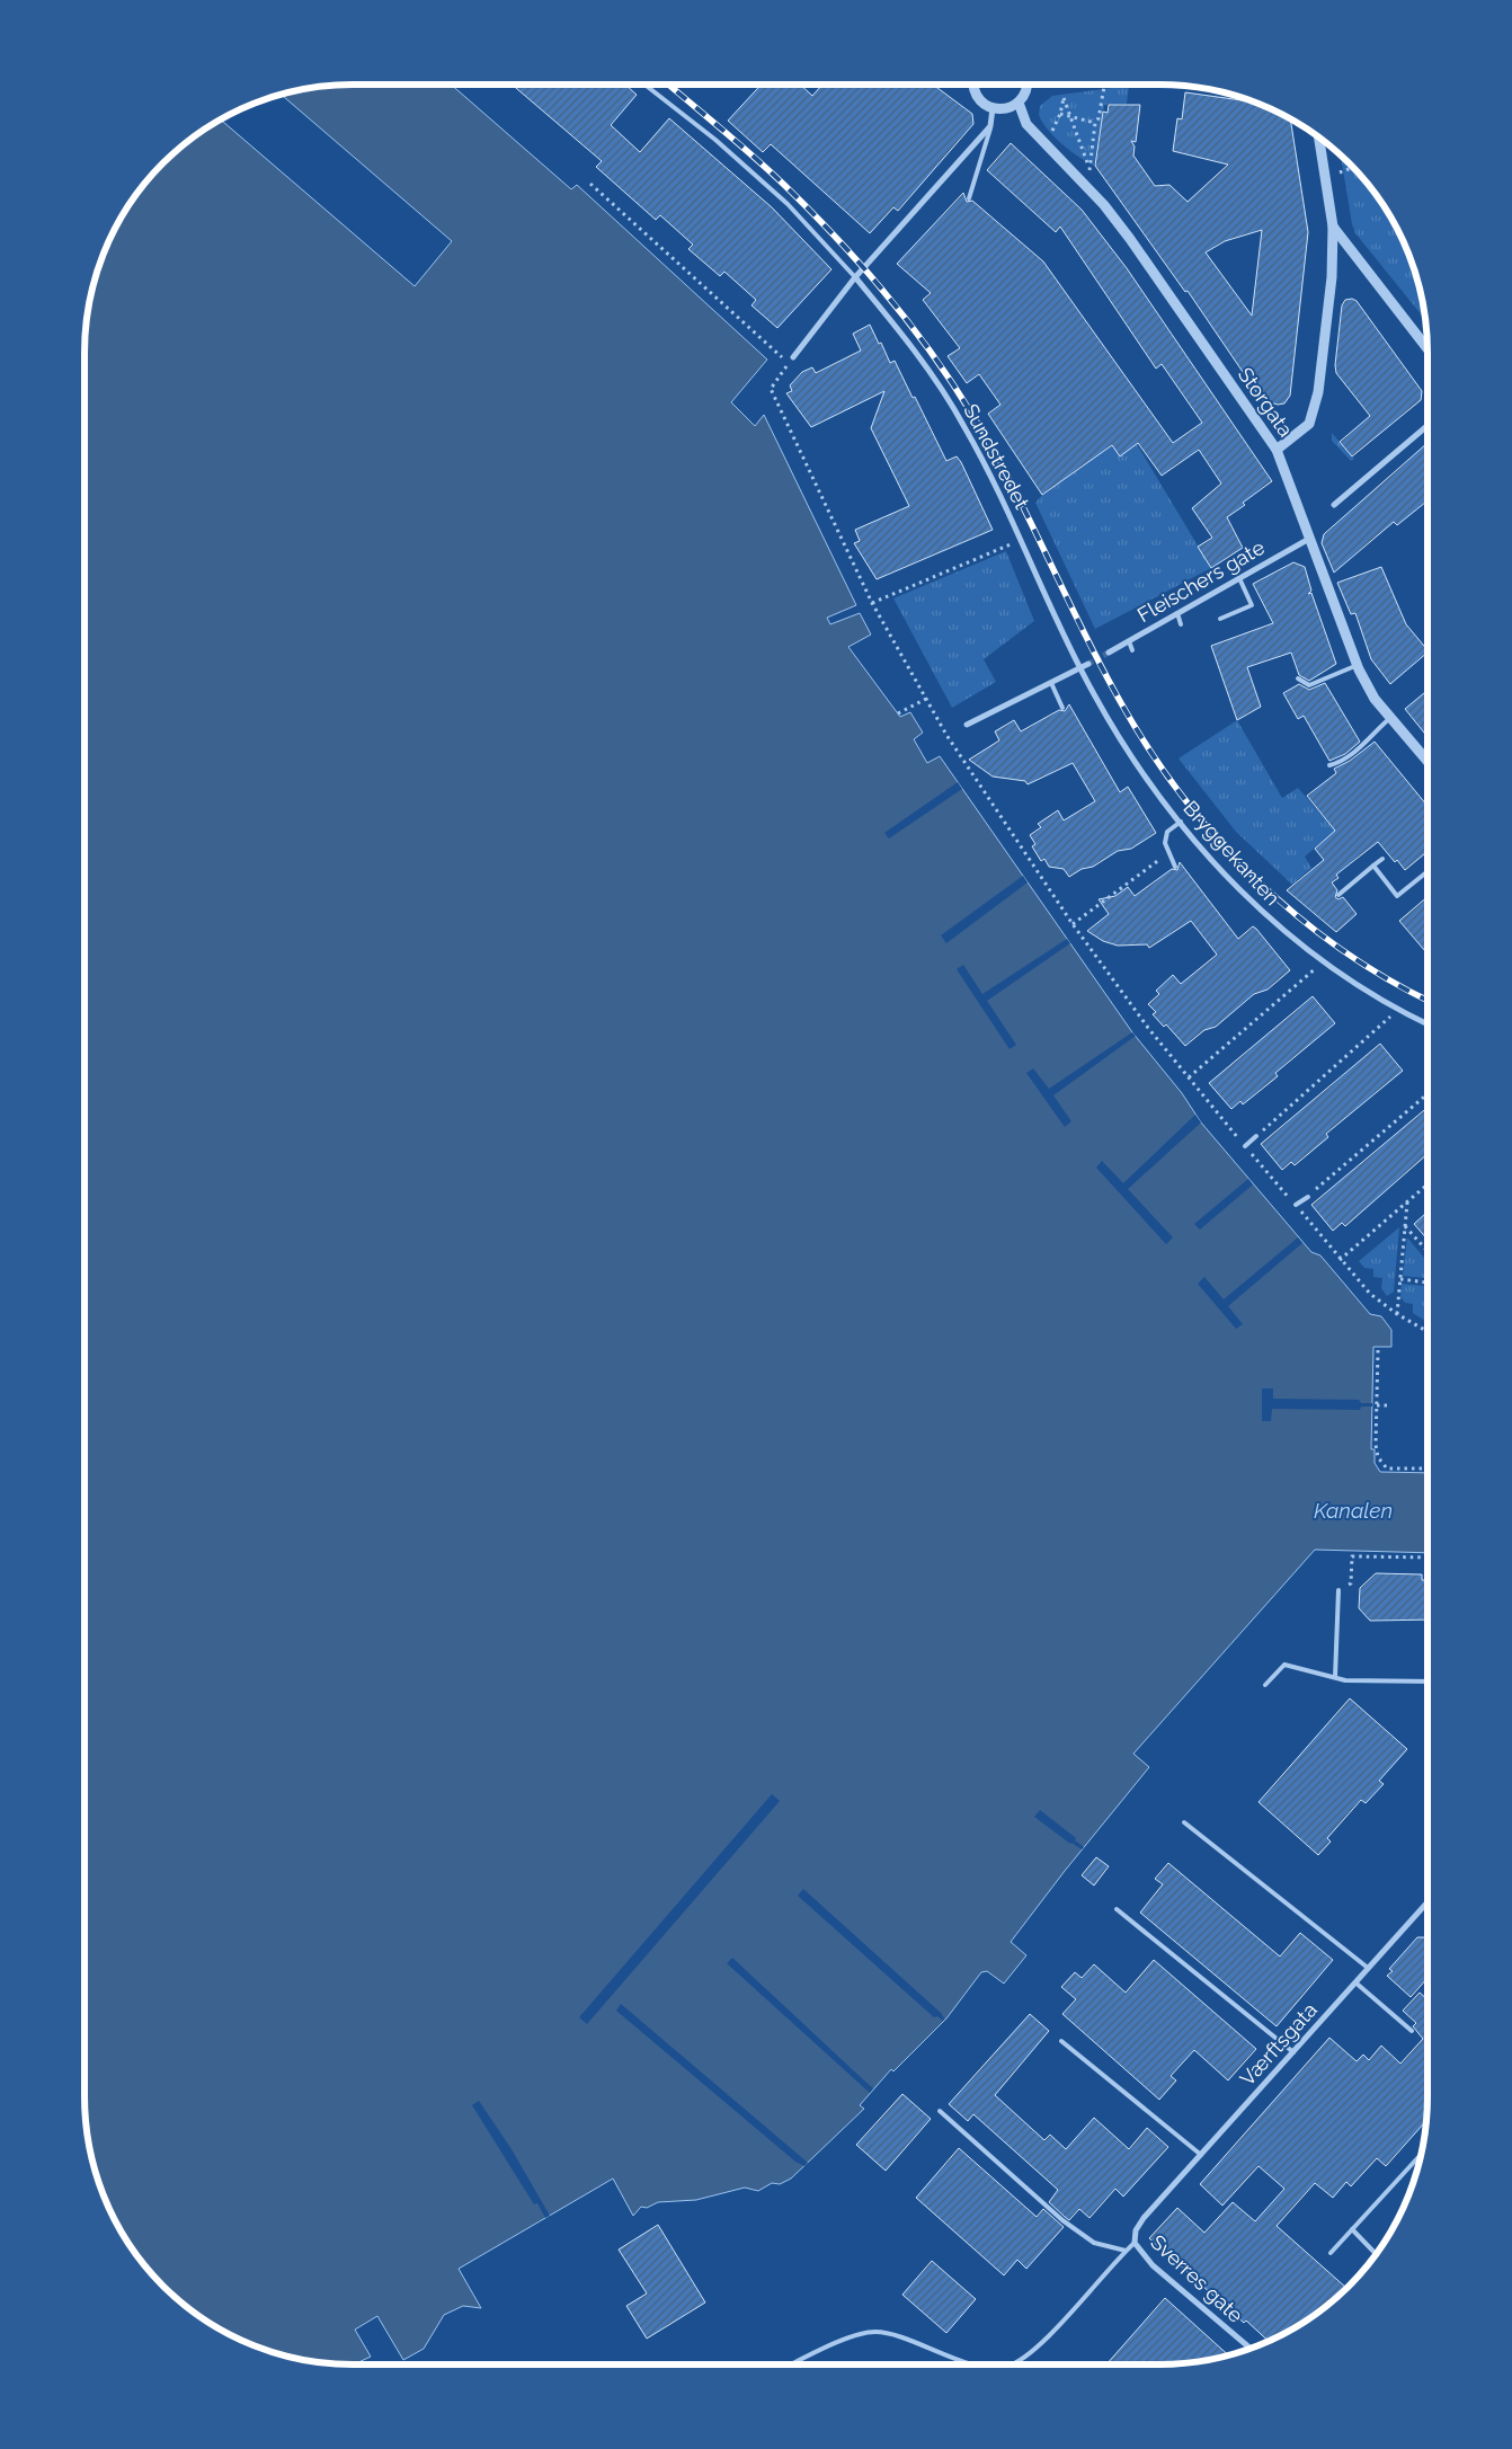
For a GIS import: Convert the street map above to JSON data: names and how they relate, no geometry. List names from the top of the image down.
{
  "streets": {
    "street": [
      "Storgata",
      "Sundstredet",
      "Fleischers gate",
      "Bryggekanten",
      "Værftsgata",
      "Sverres gate"
    ]
  },
  "crossings": [
    ["Storgata", "Fleischers gate"],
    ["Sundstredet", "Bryggekanten"],
    ["Værftsgata", "Sverres gate"]
  ],
  "water": ["Kanalen"]
}
